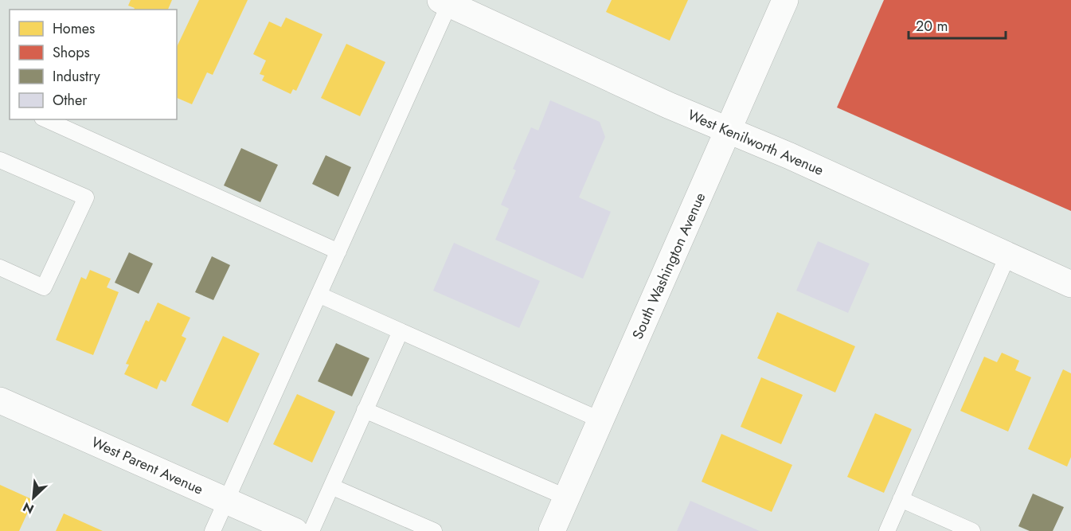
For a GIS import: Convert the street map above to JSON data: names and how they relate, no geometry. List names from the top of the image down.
{
  "streets": {
    "street": ["West Kenilworth Avenue", "South Washington Avenue", "West Parent Avenue"]
  },
  "crossings": [
    ["West Kenilworth Avenue", "South Washington Avenue"]
  ],
  "legend": [
    "Homes",
    "Shops",
    "Industry",
    "Other"
  ],
  "scale_bar": "20 m",
  "north": "bottom left"
}
